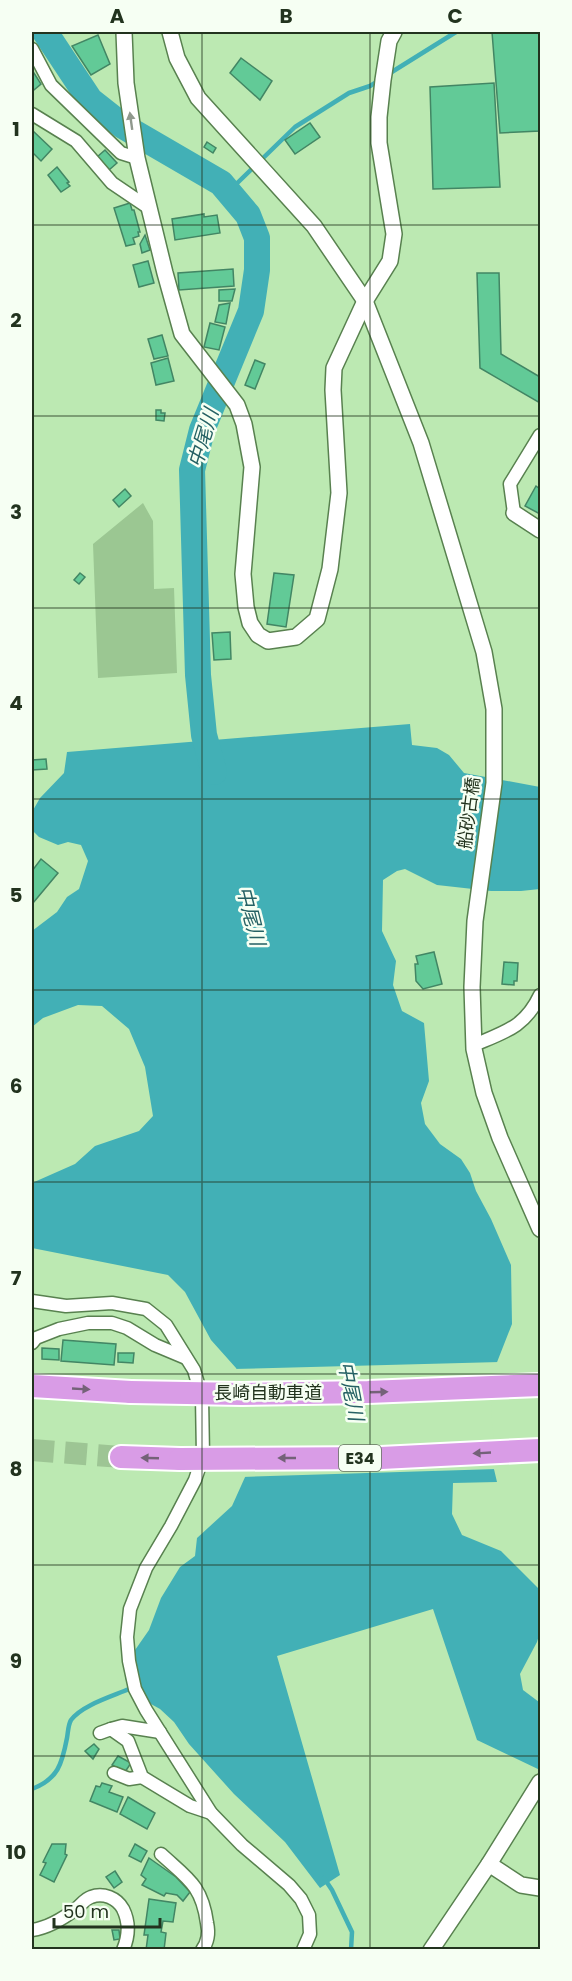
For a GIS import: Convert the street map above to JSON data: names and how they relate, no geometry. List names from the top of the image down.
{
  "streets": {
    "highway": ["長崎自動車道", "E34"],
    "street": ["船砂古橋"]
  },
  "water": ["中尾川"],
  "scale_bar": "50 m",
  "grid": {
    "columns": ["A", "B", "C"],
    "rows": [
      "1",
      "2",
      "3",
      "4",
      "5",
      "6",
      "7",
      "8",
      "9",
      "10"
    ]
  }
}
